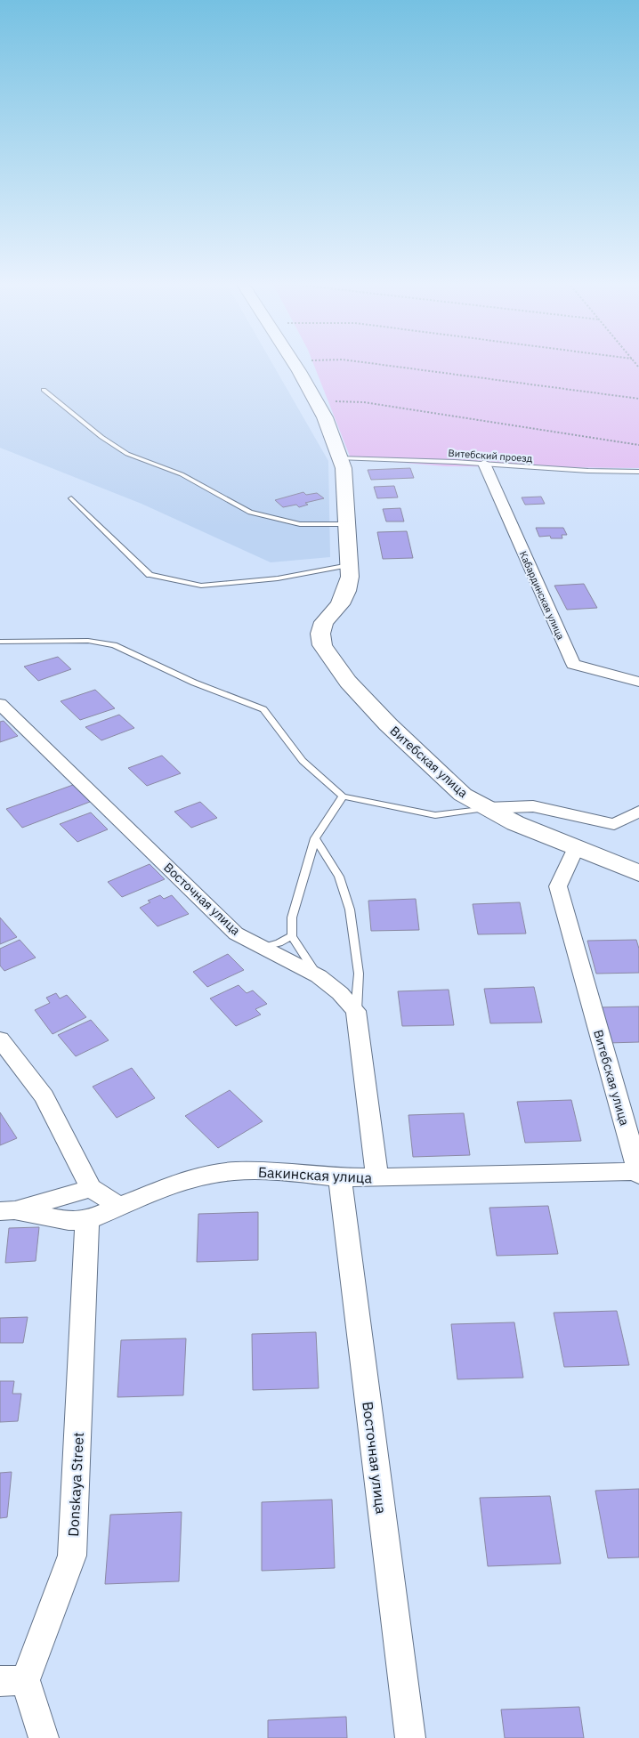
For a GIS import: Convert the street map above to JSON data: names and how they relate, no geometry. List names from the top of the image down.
{
  "streets": {
    "street": [
      "Кабардинская улица",
      "Витебская улица",
      "Восточная улица",
      "Бакинская улица",
      "Donskaya Street"
    ],
    "lane": ["Витебский проезд"]
  },
  "crossings": [
    ["Витебский проезд", "Кабардинская улица"],
    ["Витебский проезд", "Витебская улица"],
    ["Витебская улица", "Бакинская улица"],
    ["Восточная улица", "Бакинская улица"],
    ["Бакинская улица", "Donskaya Street"]
  ]
}
